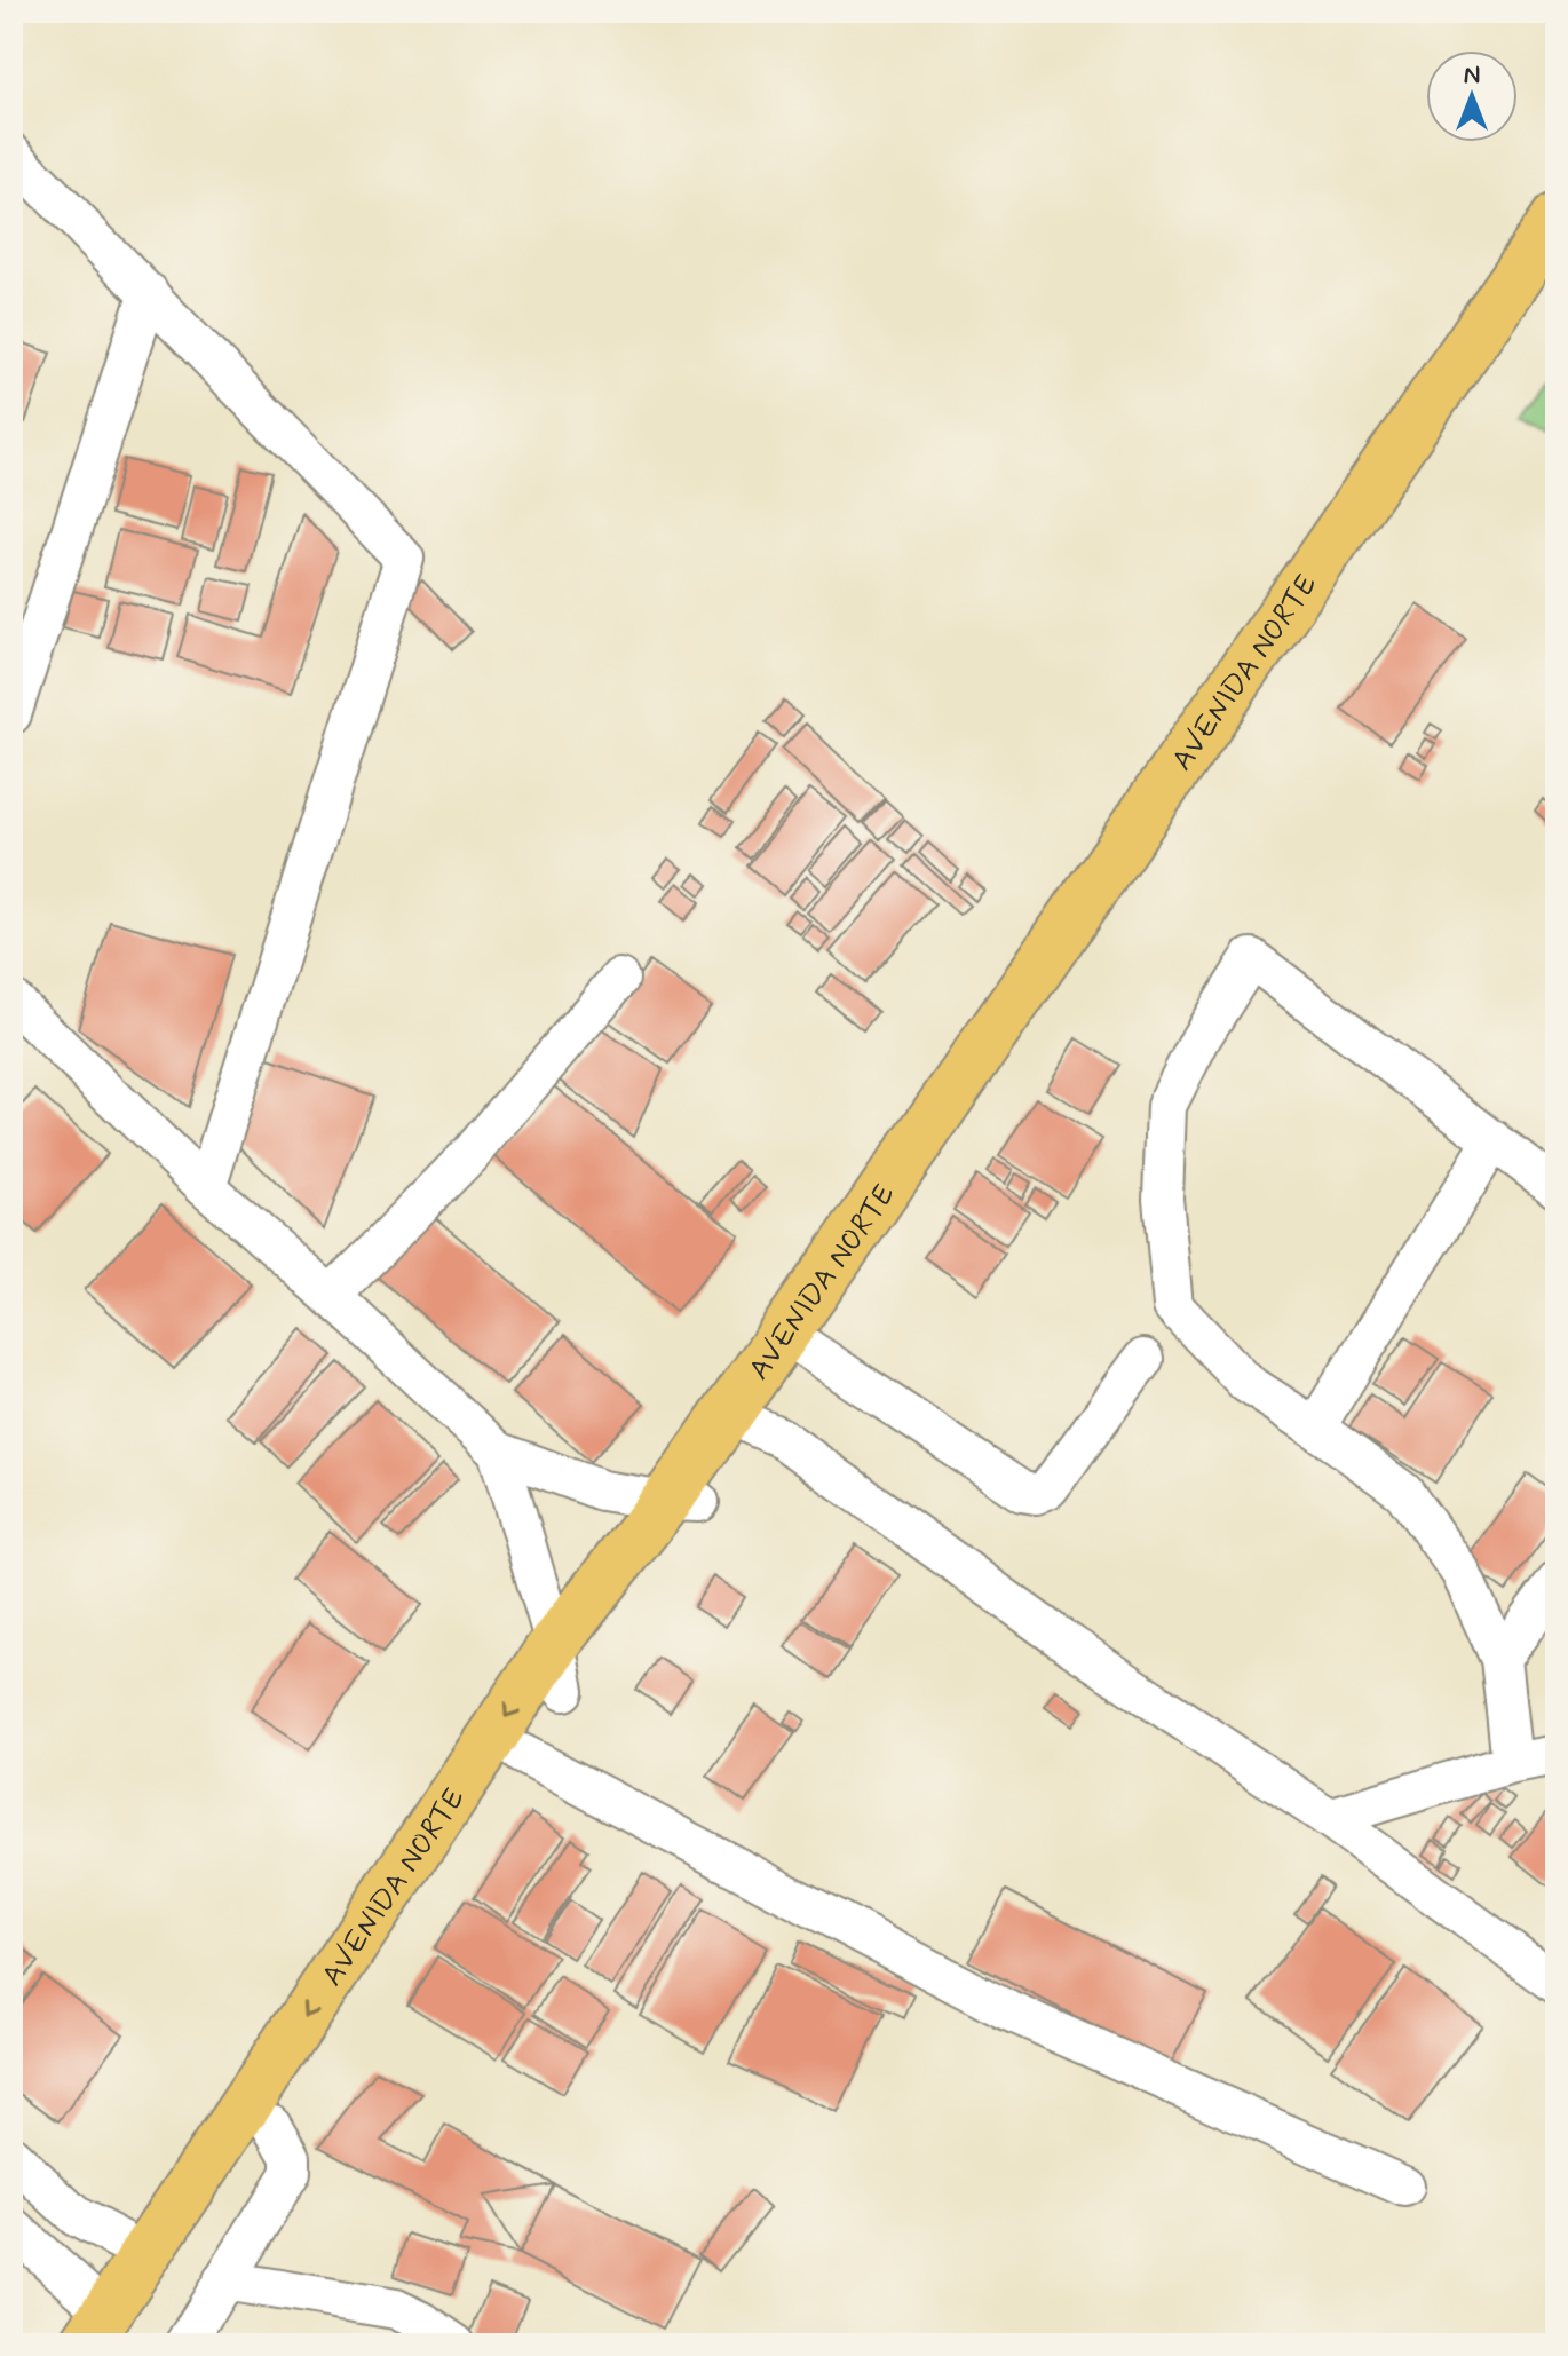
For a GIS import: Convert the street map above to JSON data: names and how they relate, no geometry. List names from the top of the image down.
{
  "streets": {
    "main road": ["AVENIDA NORTE"]
  },
  "north": "top"
}
